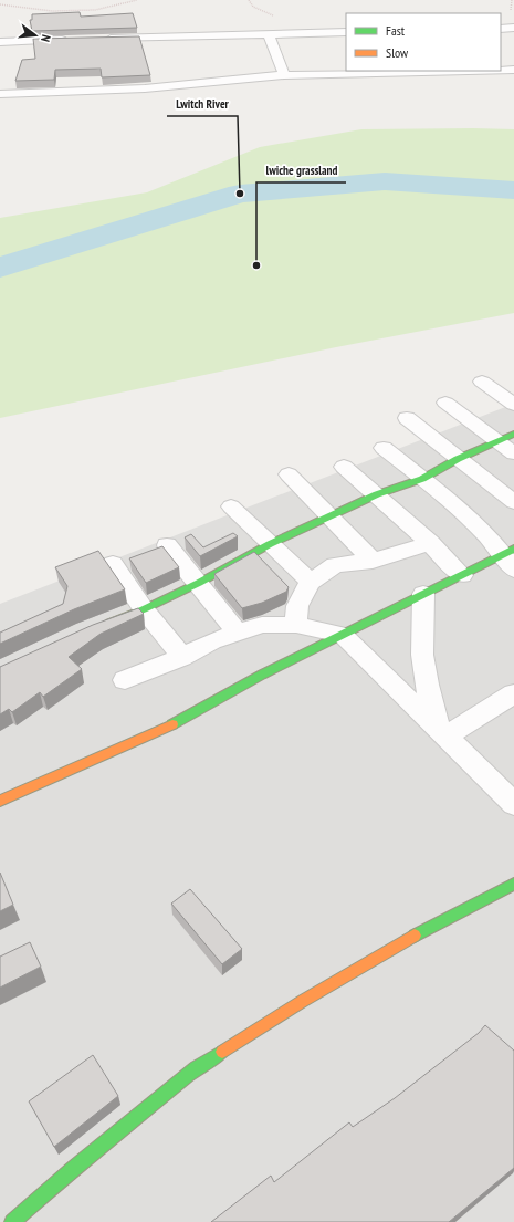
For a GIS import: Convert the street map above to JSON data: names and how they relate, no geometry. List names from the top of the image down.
{
  "places": ["Lwitch River", "lwiche grassland"],
  "legend": ["Fast", "Slow"],
  "north": "right"
}
